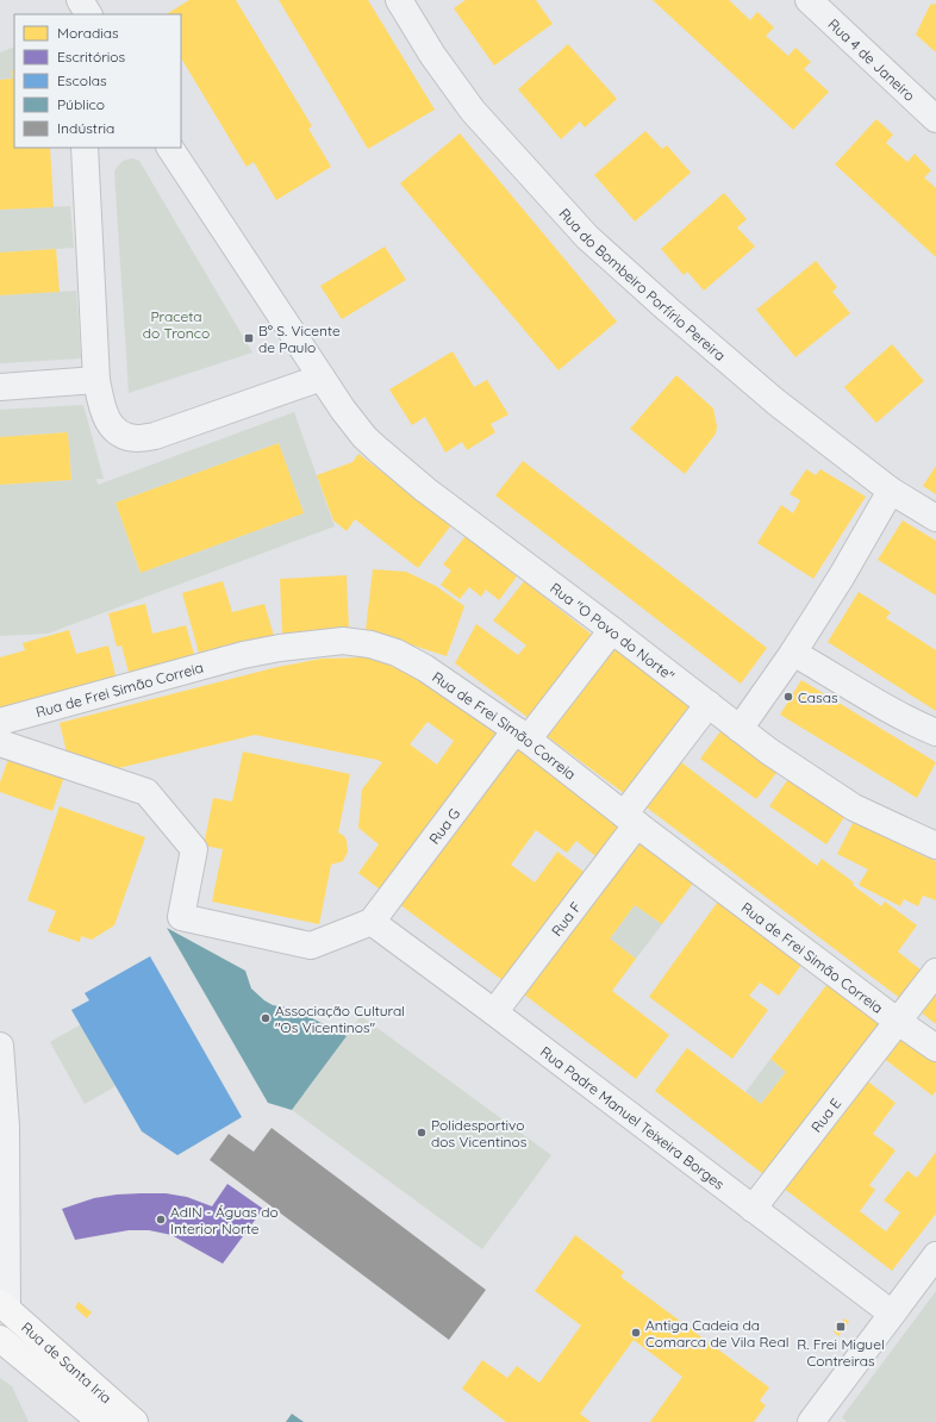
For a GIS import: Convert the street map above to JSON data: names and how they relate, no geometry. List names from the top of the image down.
{
  "streets": {
    "main road": ["Rua de Santa Iria"],
    "street": [
      "Rua 4 de Janeiro",
      "Rua do Bombeiro Porfírio Pereira",
      "Rua \"O Povo do Norte\"",
      "Rua de Frei Simão Correia",
      "Rua G",
      "Rua F",
      "Rua E",
      "Rua Padre Manuel Teixeira Borges"
    ]
  },
  "crossings": [
    ["Rua \"O Povo do Norte\"", "Rua G"],
    ["Rua \"O Povo do Norte\"", "Rua F"],
    ["Rua de Frei Simão Correia", "Rua G"],
    ["Rua de Frei Simão Correia", "Rua F"],
    ["Rua de Frei Simão Correia", "Rua E"],
    ["Rua G", "Rua Padre Manuel Teixeira Borges"],
    ["Rua F", "Rua Padre Manuel Teixeira Borges"],
    ["Rua E", "Rua Padre Manuel Teixeira Borges"]
  ],
  "parks": ["Praceta do Tronco"],
  "places": {
    "transit": ["Bº S. Vicente de Paulo", "R. Frei Miguel Contreiras"],
    "other": [
      "Casas",
      "Associação Cultural \"Os Vicentinos\"",
      "Polidesportivo dos Vicentinos",
      "AdIN - Águas do Interior Norte",
      "Antiga Cadeia da Comarca de Vila Real"
    ]
  },
  "legend": [
    "Moradias",
    "Escritórios",
    "Escolas",
    "Público",
    "Indústria"
  ]
}
